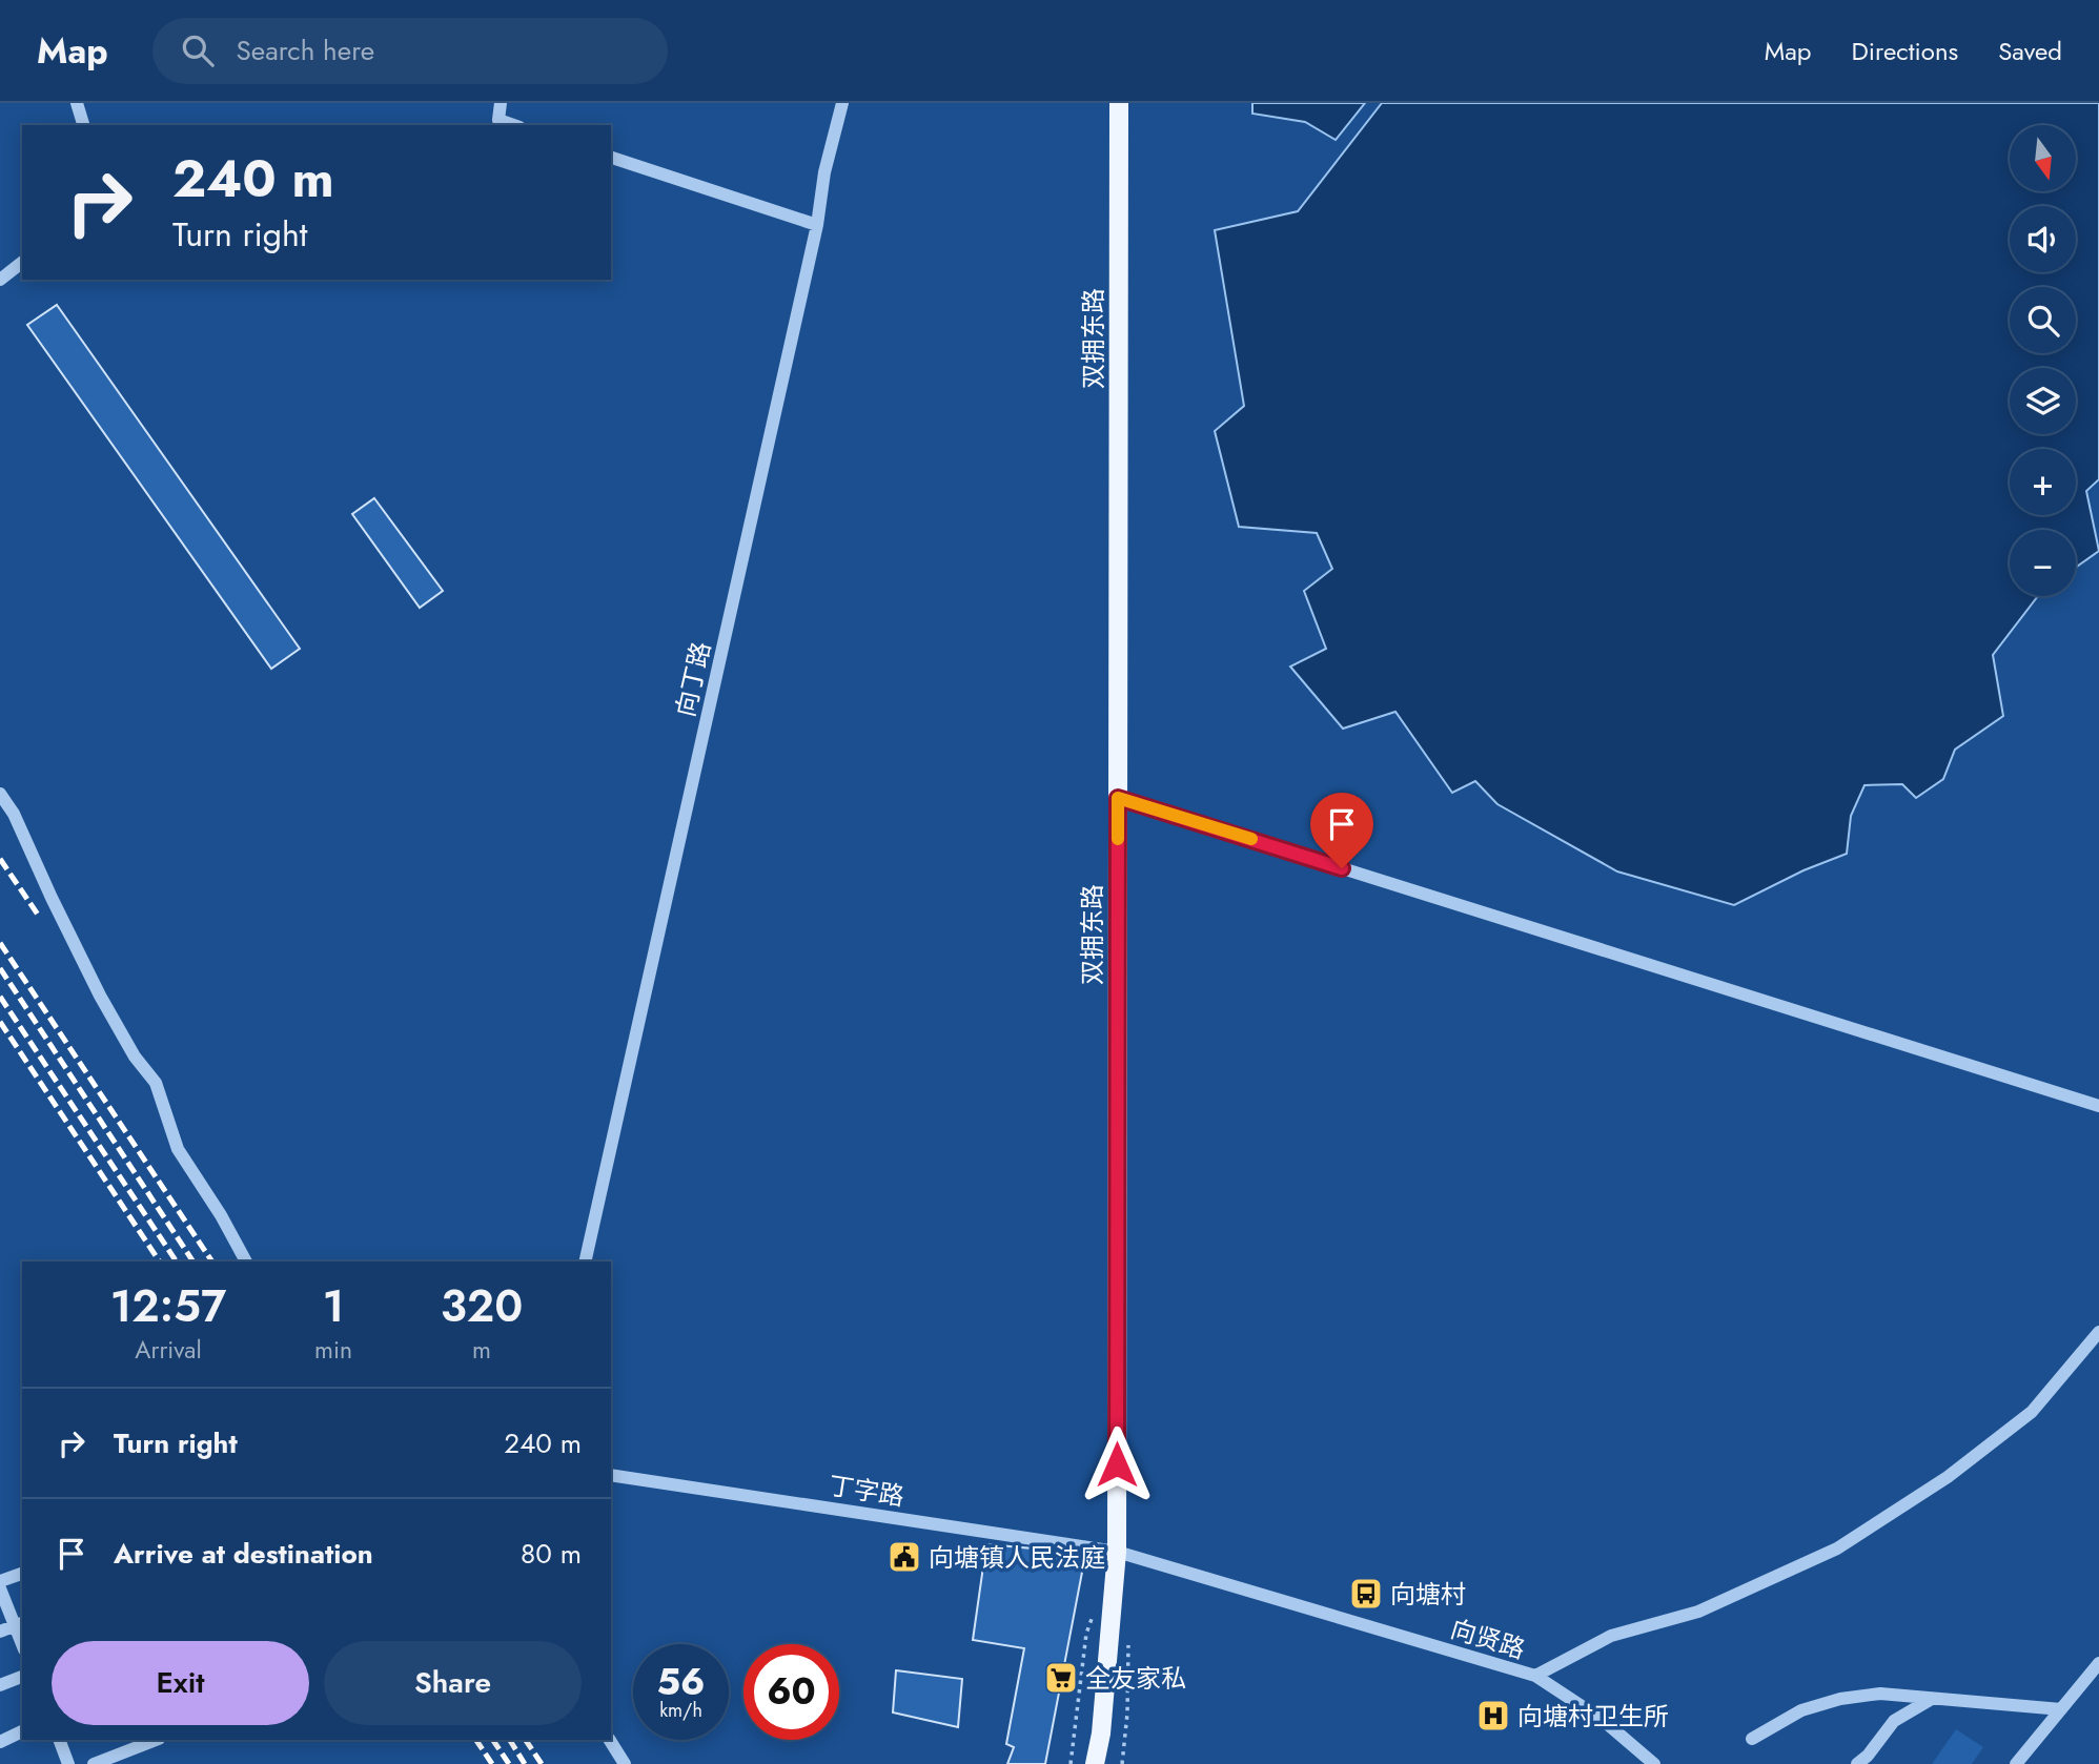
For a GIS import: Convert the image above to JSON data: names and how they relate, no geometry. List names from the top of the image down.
{
  "streets": {
    "main road": ["双拥东路"],
    "street": ["向丁路", "丁字路", "向贤路"]
  },
  "crossings": [
    ["双拥东路", "丁字路"],
    ["双拥东路", "向贤路"],
    ["丁字路", "向贤路"]
  ],
  "places": {
    "public building": ["向塘镇人民法庭"],
    "bus stop": ["向塘村"],
    "supermarket": ["全友家私"],
    "hospital": ["向塘村卫生所"]
  },
  "north": "bottom",
  "page": {
    "header": "Map",
    "search": "Search here",
    "nav": ["Map", "Directions", "Saved"],
    "map_buttons": ["+", "−"],
    "turn": ["240 m", "Turn right"],
    "eta": [
      "12:57",
      "Arrival",
      "1",
      "min",
      "320",
      "m"
    ],
    "list": [
      {
        "name": "Turn right",
        "value": "240 m"
      },
      {
        "name": "Arrive at destination",
        "value": "80 m"
      }
    ],
    "buttons": ["Exit", "Share"],
    "speed": "56 km/h",
    "limit": "60"
  }
}
